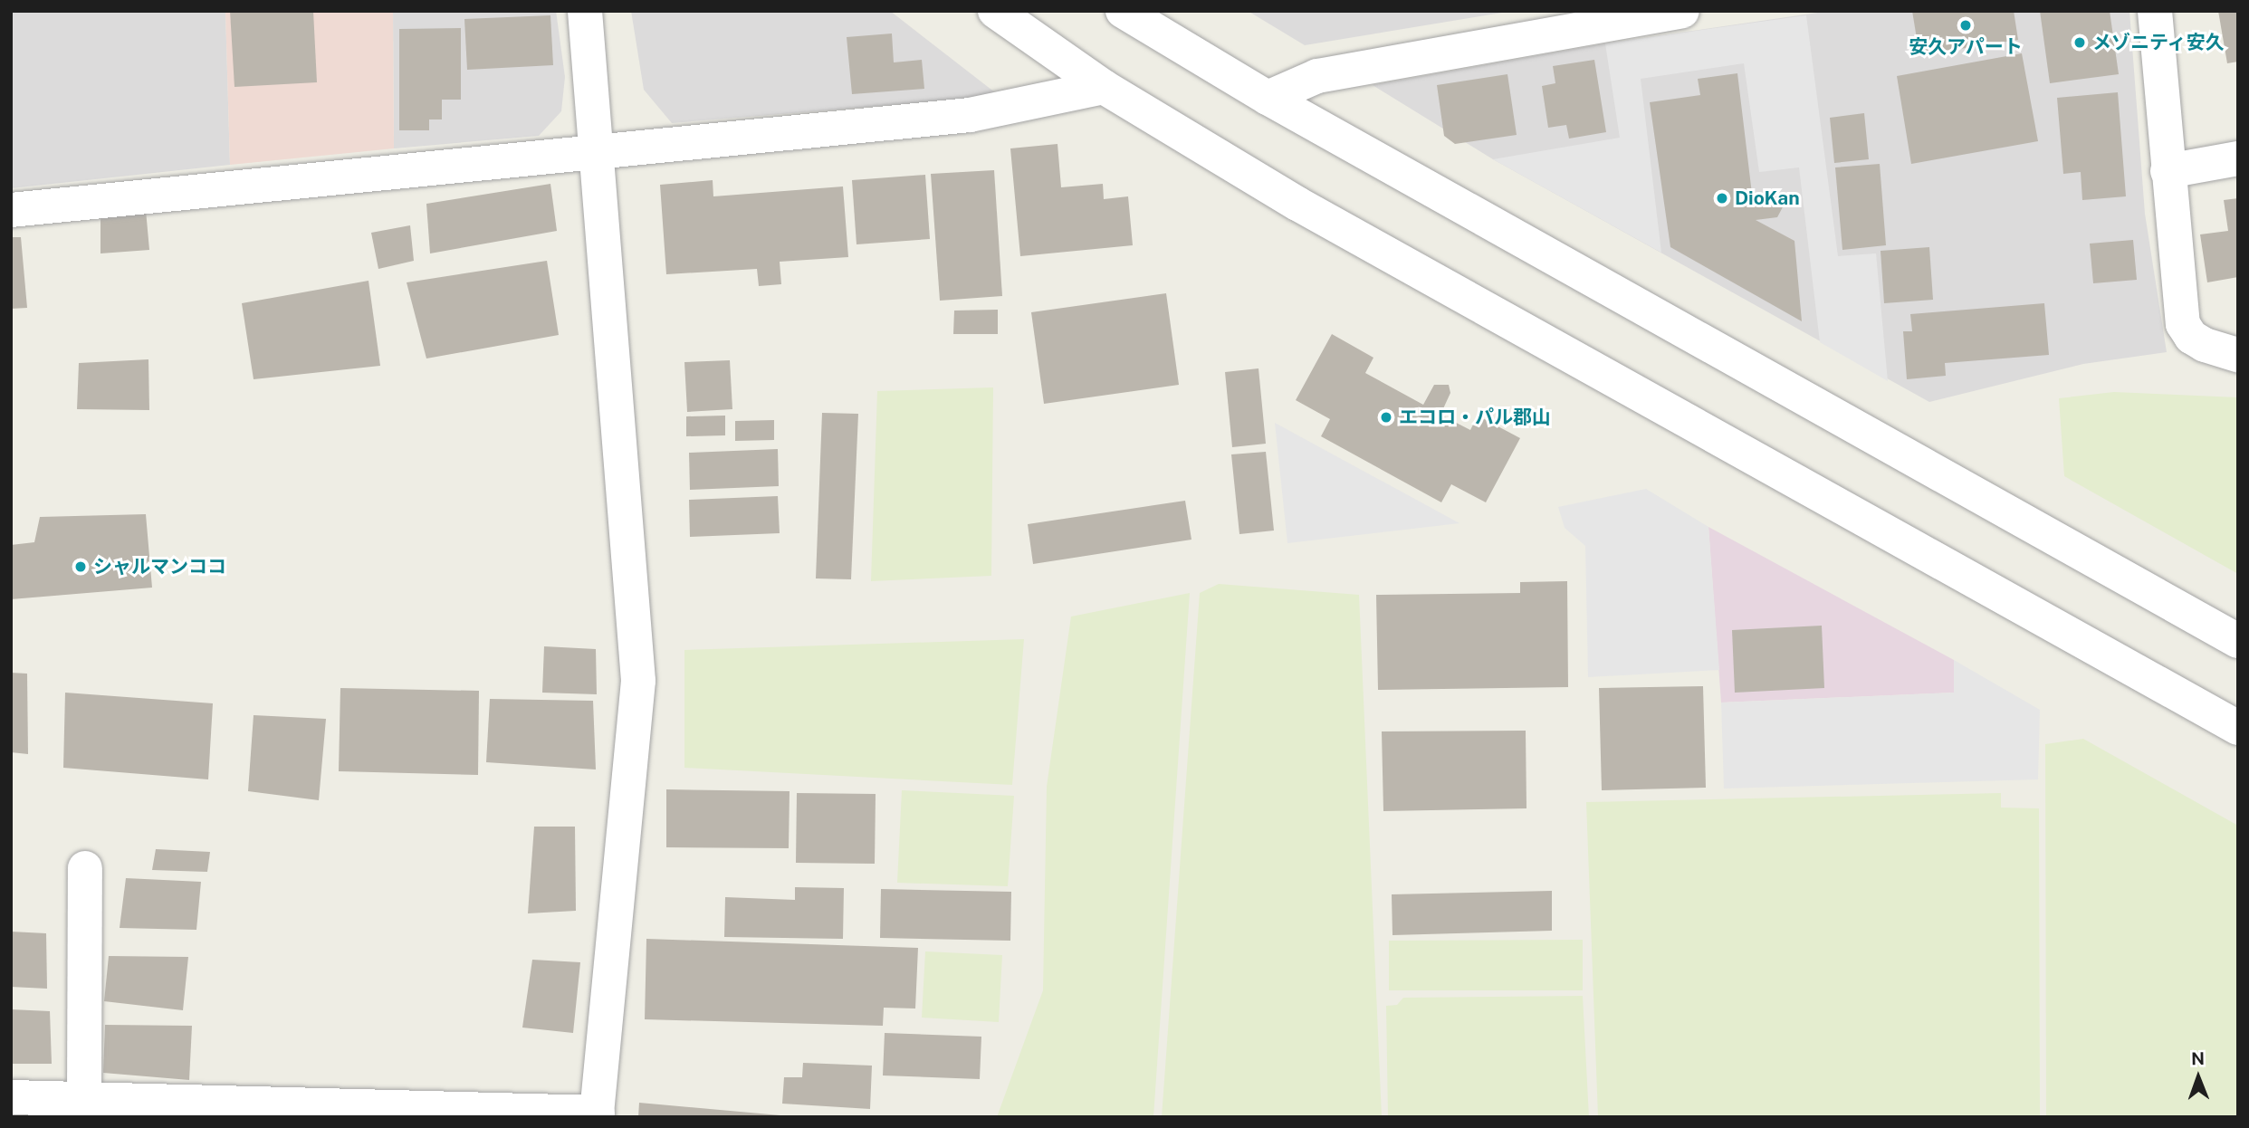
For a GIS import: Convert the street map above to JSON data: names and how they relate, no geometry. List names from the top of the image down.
{
  "places": [
    "安久アパート",
    "メゾニティ安久",
    "DioKan",
    "エコロ・パル郡山",
    "シャルマンココ"
  ],
  "north": "top"
}
